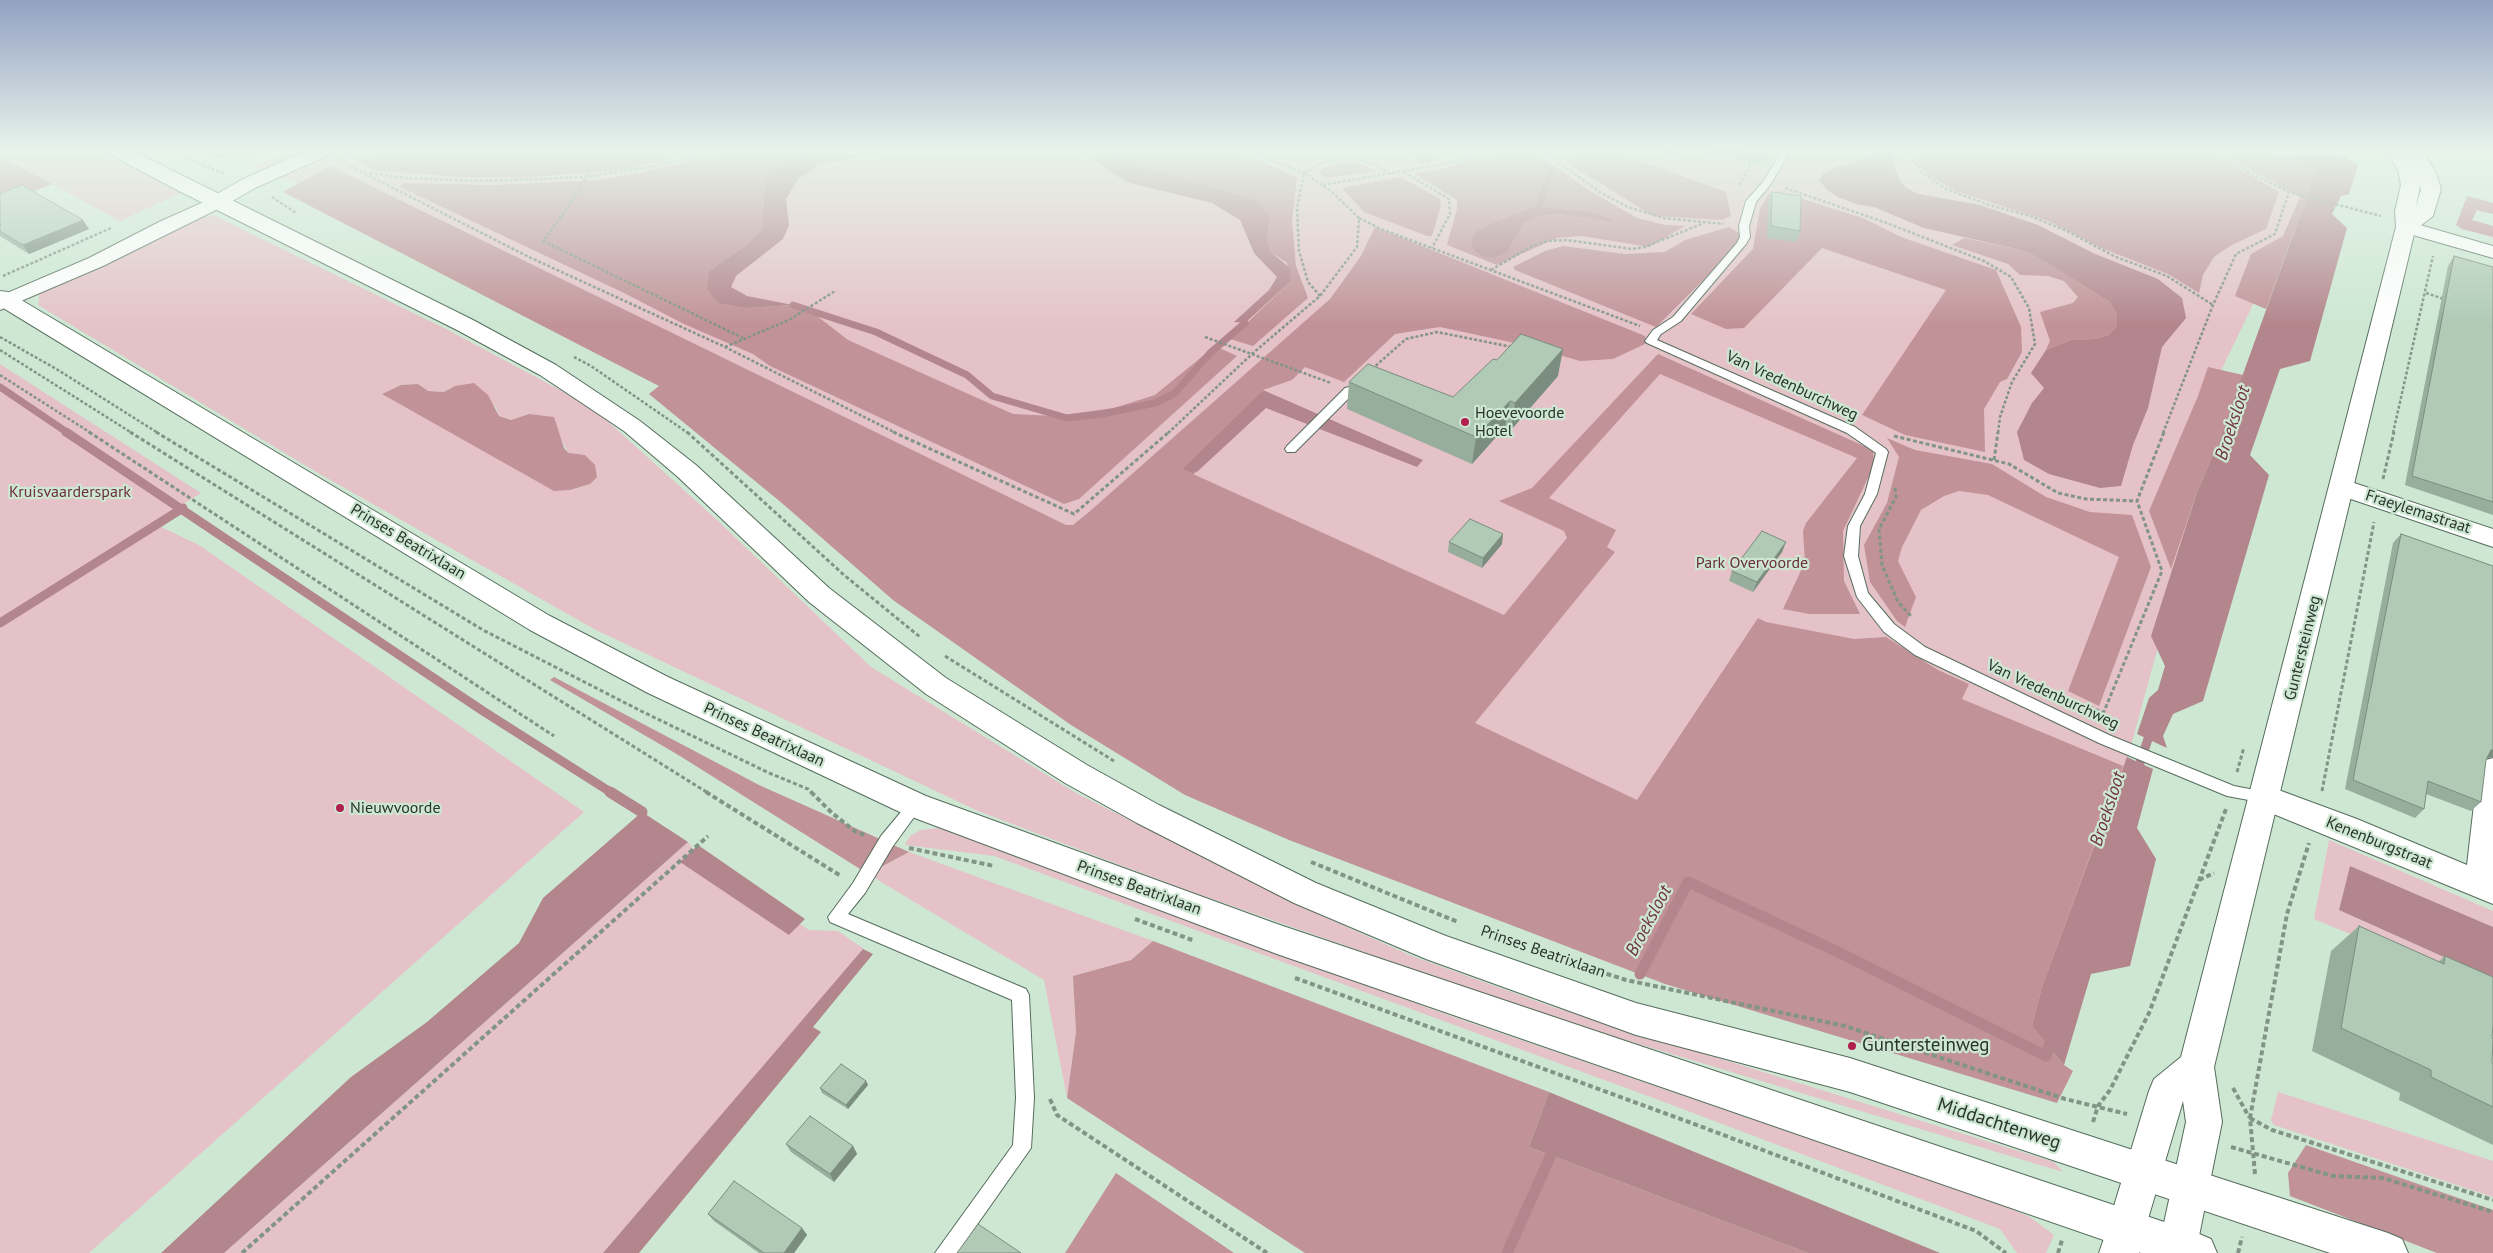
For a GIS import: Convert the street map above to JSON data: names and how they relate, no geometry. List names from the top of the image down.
{
  "streets": {
    "main road": [
      "Fraeylemastraat",
      "Prinses Beatrixlaan",
      "Guntersteinweg",
      "Kenenburgstraat",
      "Middachtenweg"
    ],
    "lane": ["Van Vredenburchweg"]
  },
  "crossings": [
    ["Van Vredenburchweg", "Prinses Beatrixlaan"],
    ["Van Vredenburchweg", "Guntersteinweg"],
    ["Van Vredenburchweg", "Kenenburgstraat"],
    ["Fraeylemastraat", "Guntersteinweg"],
    ["Prinses Beatrixlaan", "Middachtenweg"],
    ["Guntersteinweg", "Kenenburgstraat"],
    ["Guntersteinweg", "Middachtenweg"]
  ],
  "water": ["Broeksloot"],
  "parks": ["Kruisvaarderspark", "Park Overvoorde"],
  "places": ["Hoevevoorde Hotel", "Nieuwvoorde", "Guntersteinweg"]
}
